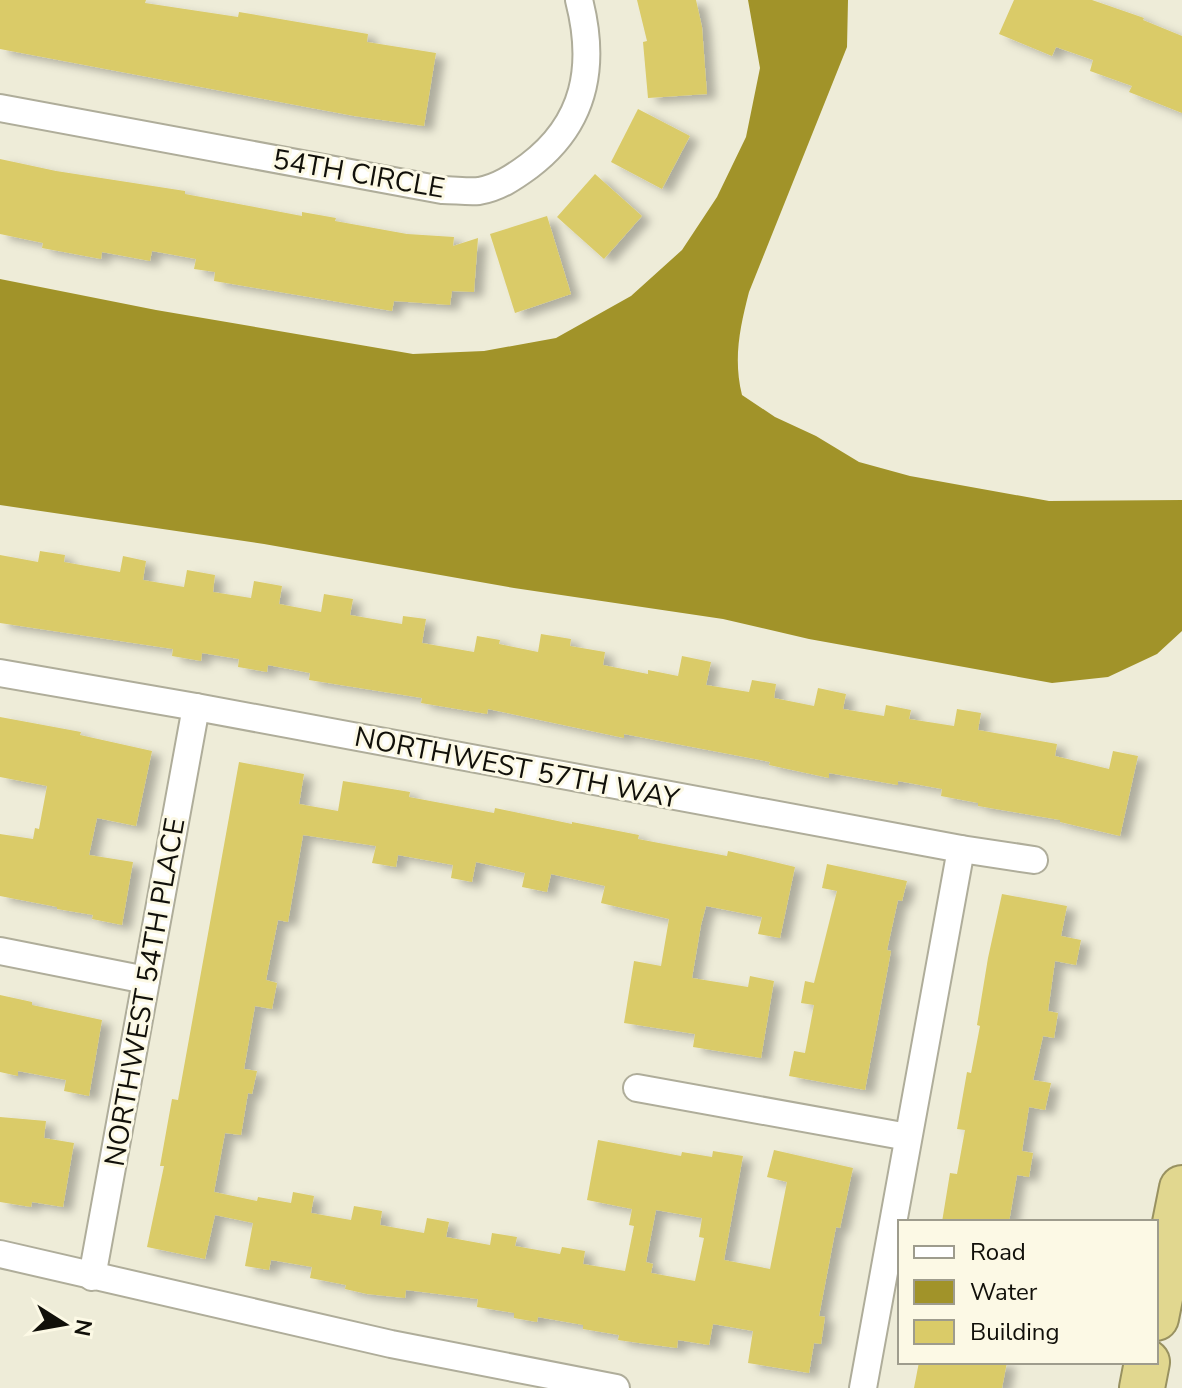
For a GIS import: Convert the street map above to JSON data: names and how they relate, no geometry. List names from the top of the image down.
{
  "streets": {
    "street": ["54TH CIRCLE", "NORTHWEST 57TH WAY", "NORTHWEST 54TH PLACE"]
  },
  "crossings": [
    ["NORTHWEST 57TH WAY", "NORTHWEST 54TH PLACE"]
  ],
  "legend": ["Road", "Water", "Building"],
  "north": "right"
}
